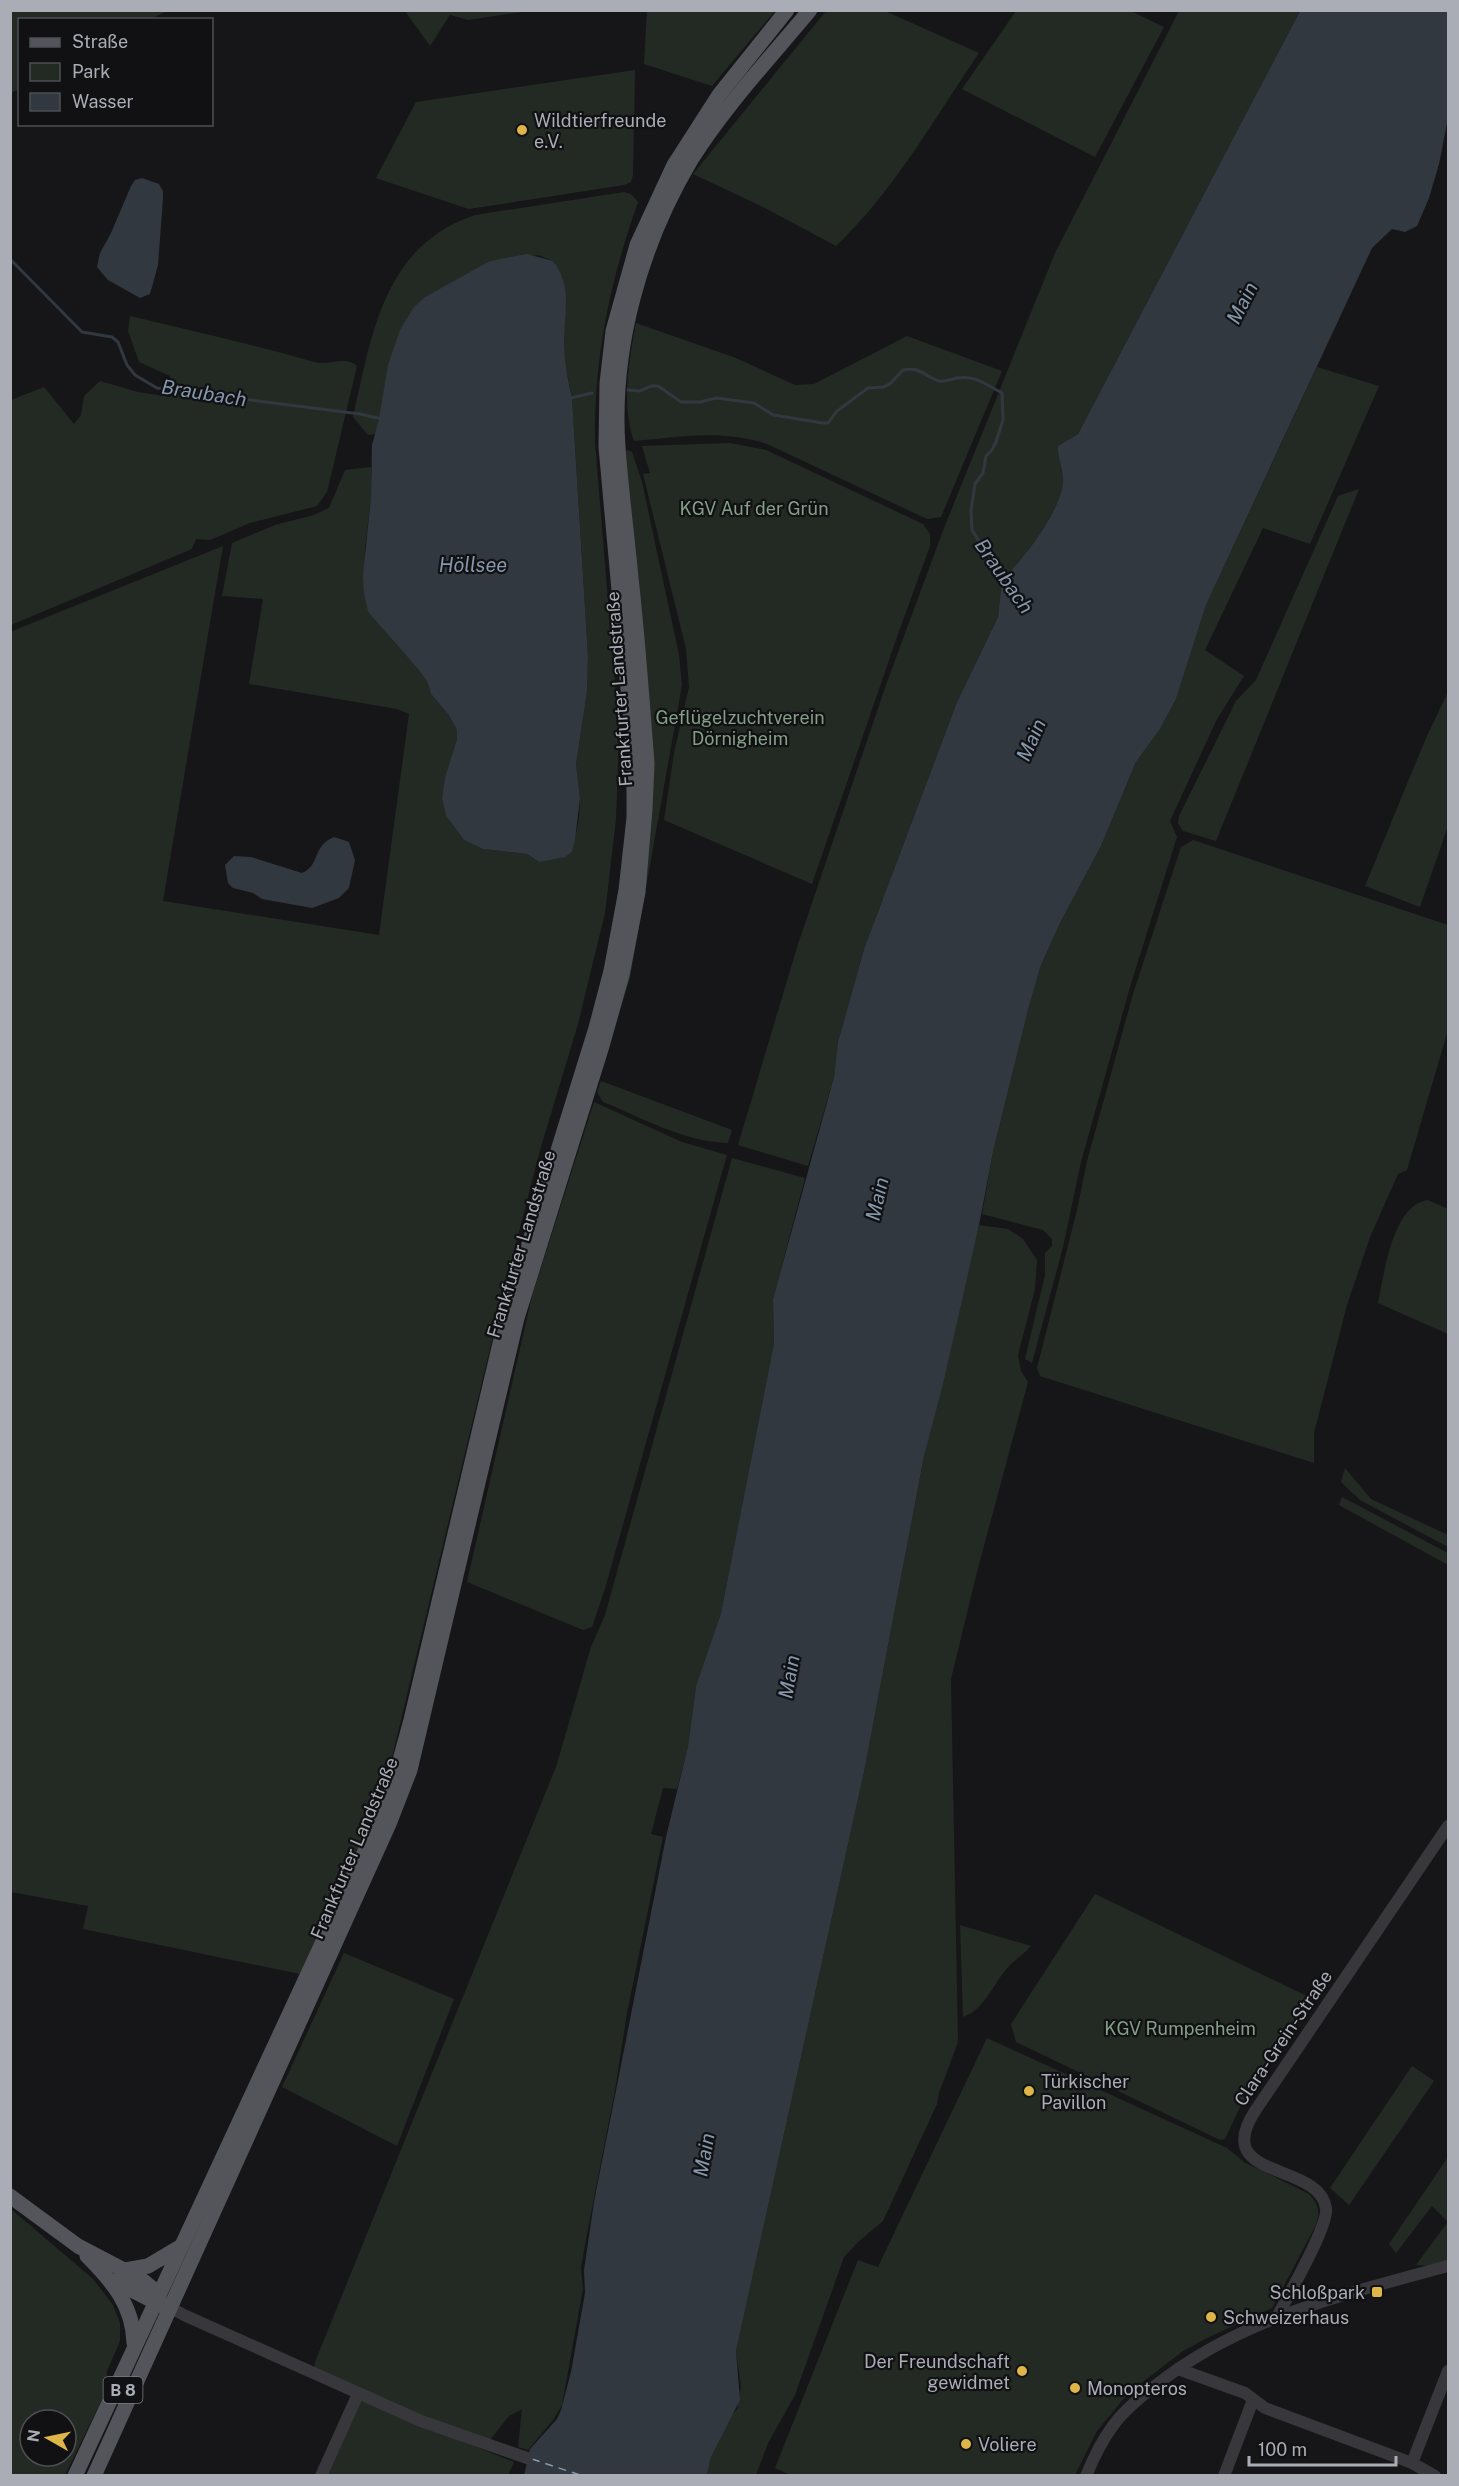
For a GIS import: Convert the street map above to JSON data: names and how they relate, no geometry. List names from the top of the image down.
{
  "streets": {
    "main road": ["Frankfurter Landstraße", "B 8"],
    "street": ["Clara-Grein-Straße"]
  },
  "crossings": [
    ["Frankfurter Landstraße", "B 8"]
  ],
  "water": ["Main", "Braubach", "Höllsee"],
  "parks": ["KGV Auf der Grün", "Geflügelzuchtverein Dörnigheim", "KGV Rumpenheim"],
  "places": {
    "other": [
      "Wildtierfreunde e.V.",
      "Türkischer Pavillon",
      "Schweizerhaus",
      "Der Freundschaft gewidmet",
      "Monopteros",
      "Voliere"
    ],
    "transit": ["Schloßpark"]
  },
  "legend": ["Straße", "Park", "Wasser"],
  "scale_bar": "100 m",
  "north": "left"
}
